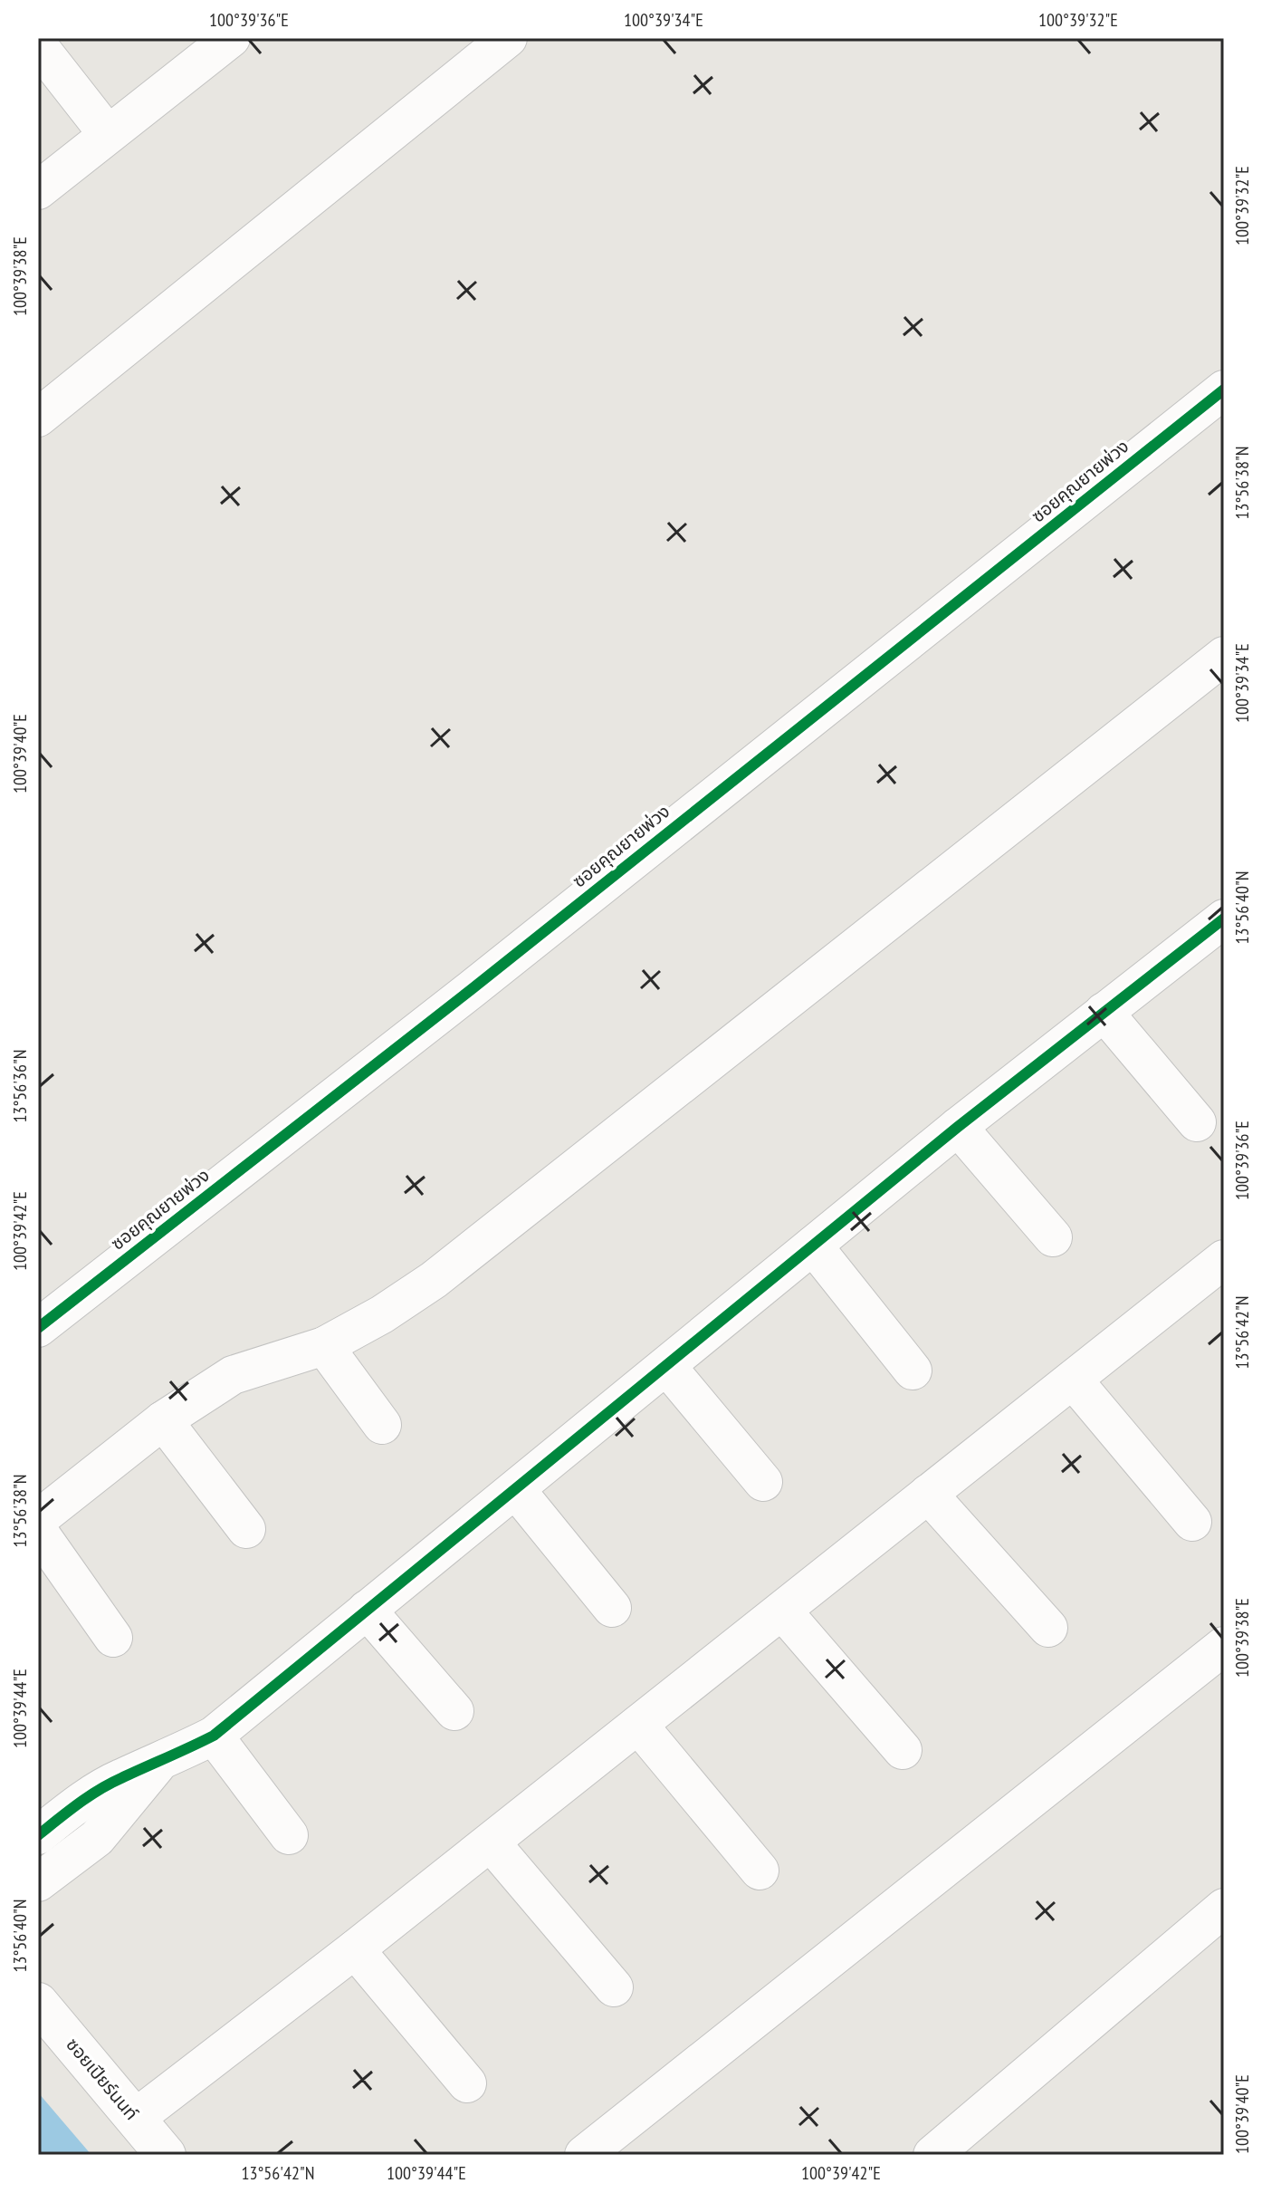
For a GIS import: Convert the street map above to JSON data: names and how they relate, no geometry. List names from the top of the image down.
{
  "streets": {
    "street": ["ซอยคุณยายพ่วง", "ซอยเปียร์นนท์"]
  },
  "coordinates": [
    "100°39'36\"E",
    "100°39'34\"E",
    "100°39'32\"E",
    "100°39'38\"E",
    "13°56'38\"N",
    "100°39'40\"E",
    "13°56'40\"N",
    "13°56'36\"N",
    "100°39'42\"E",
    "13°56'42\"N",
    "100°39'44\"E"
  ]
}
